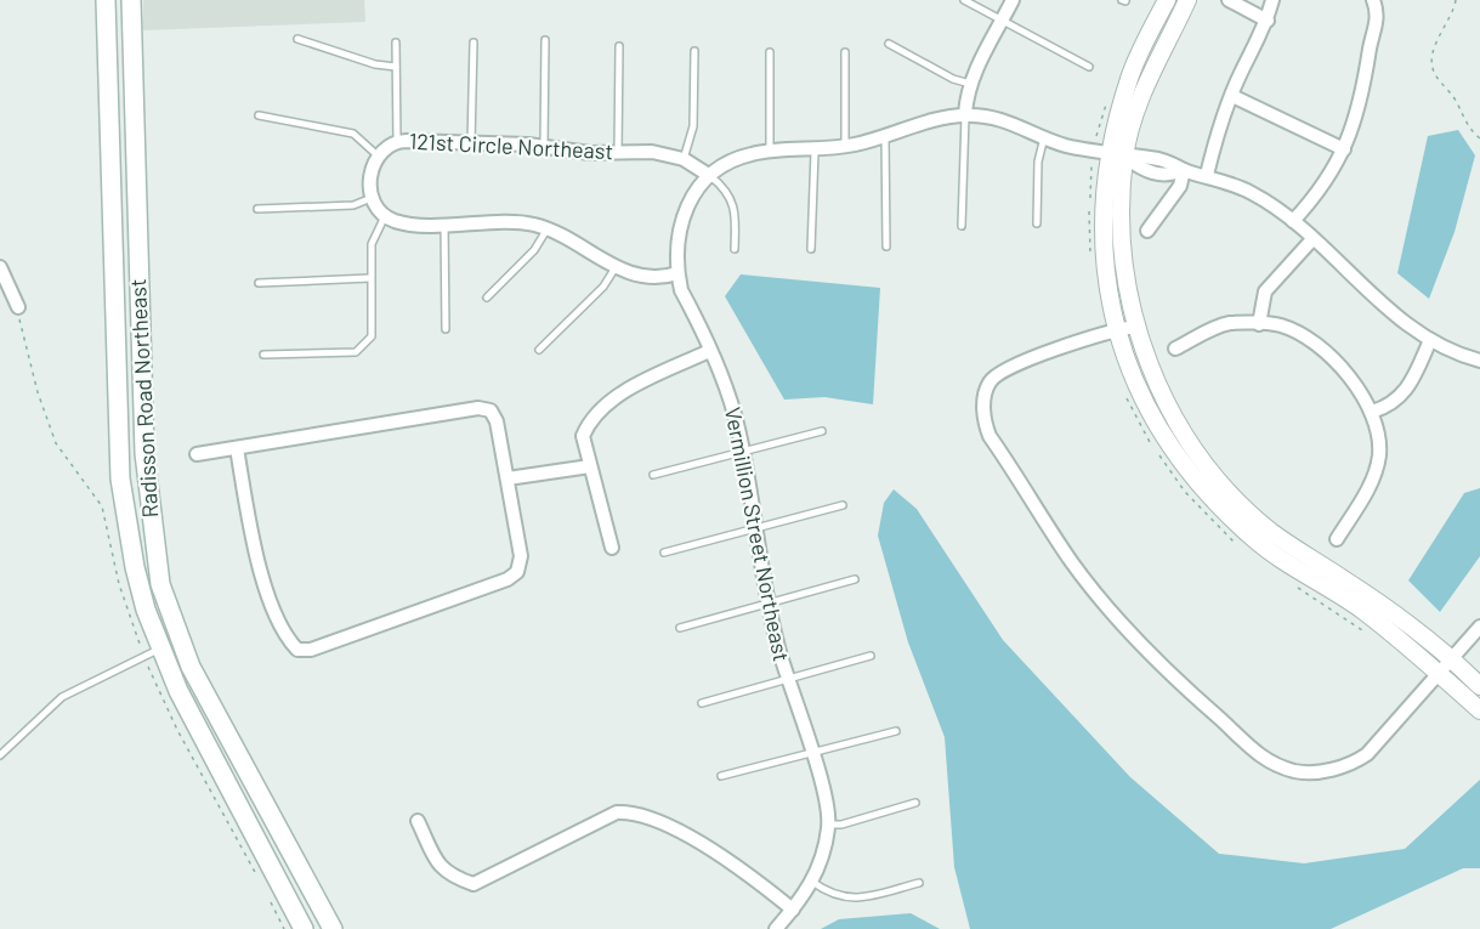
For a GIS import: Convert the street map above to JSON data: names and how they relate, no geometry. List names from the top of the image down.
{
  "streets": {
    "main road": ["Radisson Road Northeast"],
    "street": ["121st Circle Northeast", "Vermillion Street Northeast"]
  },
  "crossings": [
    ["121st Circle Northeast", "Vermillion Street Northeast"]
  ]
}
